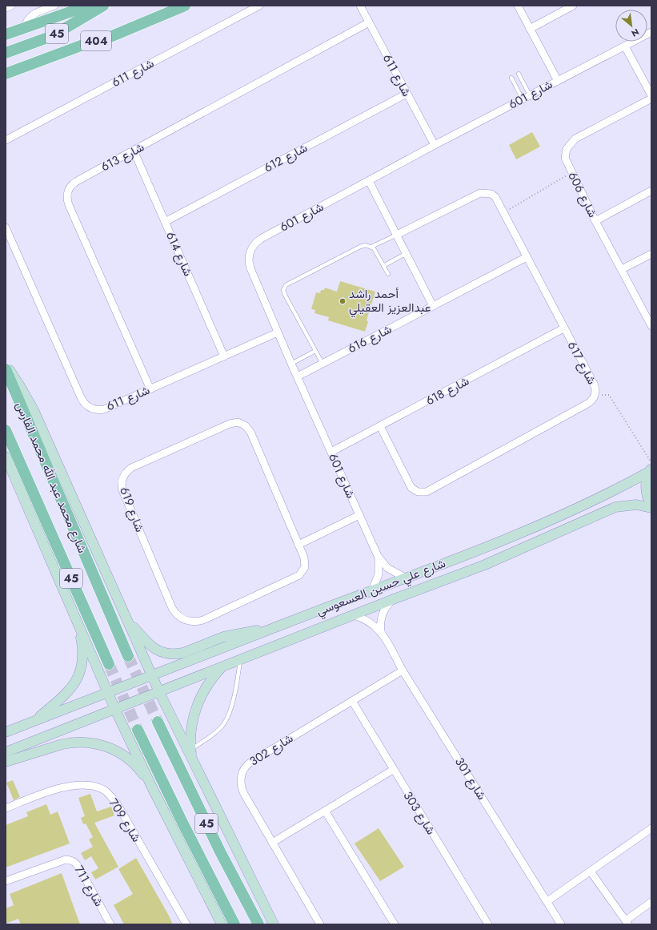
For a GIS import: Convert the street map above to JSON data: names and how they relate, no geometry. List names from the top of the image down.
{
  "streets": {
    "main road": ["45", "404", "شارع محمد عبد الله محمد الفارس"],
    "street": [
      "شارع 611",
      "شارع 601",
      "شارع 613",
      "شارع 612",
      "شارع 606",
      "شارع 614",
      "شارع 616",
      "شارع 617",
      "شارع 618",
      "شارع 619",
      "شارع علي حسين العسعوسي",
      "شارع 302",
      "شارع 301",
      "شارع 303",
      "شارع 709",
      "شارع 711"
    ]
  },
  "crossings": [
    ["شارع 611", "شارع 601"],
    ["شارع 611", "شارع 613"],
    ["شارع 611", "شارع 612"],
    ["شارع 611", "شارع 614"],
    ["شارع 601", "شارع 616"],
    ["شارع 601", "شارع 618"],
    ["شارع 601", "شارع علي حسين العسعوسي"],
    ["شارع 613", "شارع 614"],
    ["شارع 612", "شارع 614"],
    ["شارع 616", "شارع 617"],
    ["شارع 617", "شارع 618"],
    ["شارع علي حسين العسعوسي", "شارع 301"],
    ["شارع 302", "شارع 301"],
    ["شارع 302", "شارع 303"]
  ],
  "places": ["أحمد راشد عبدالعزيز العقيلي"],
  "north": "bottom right"
}
